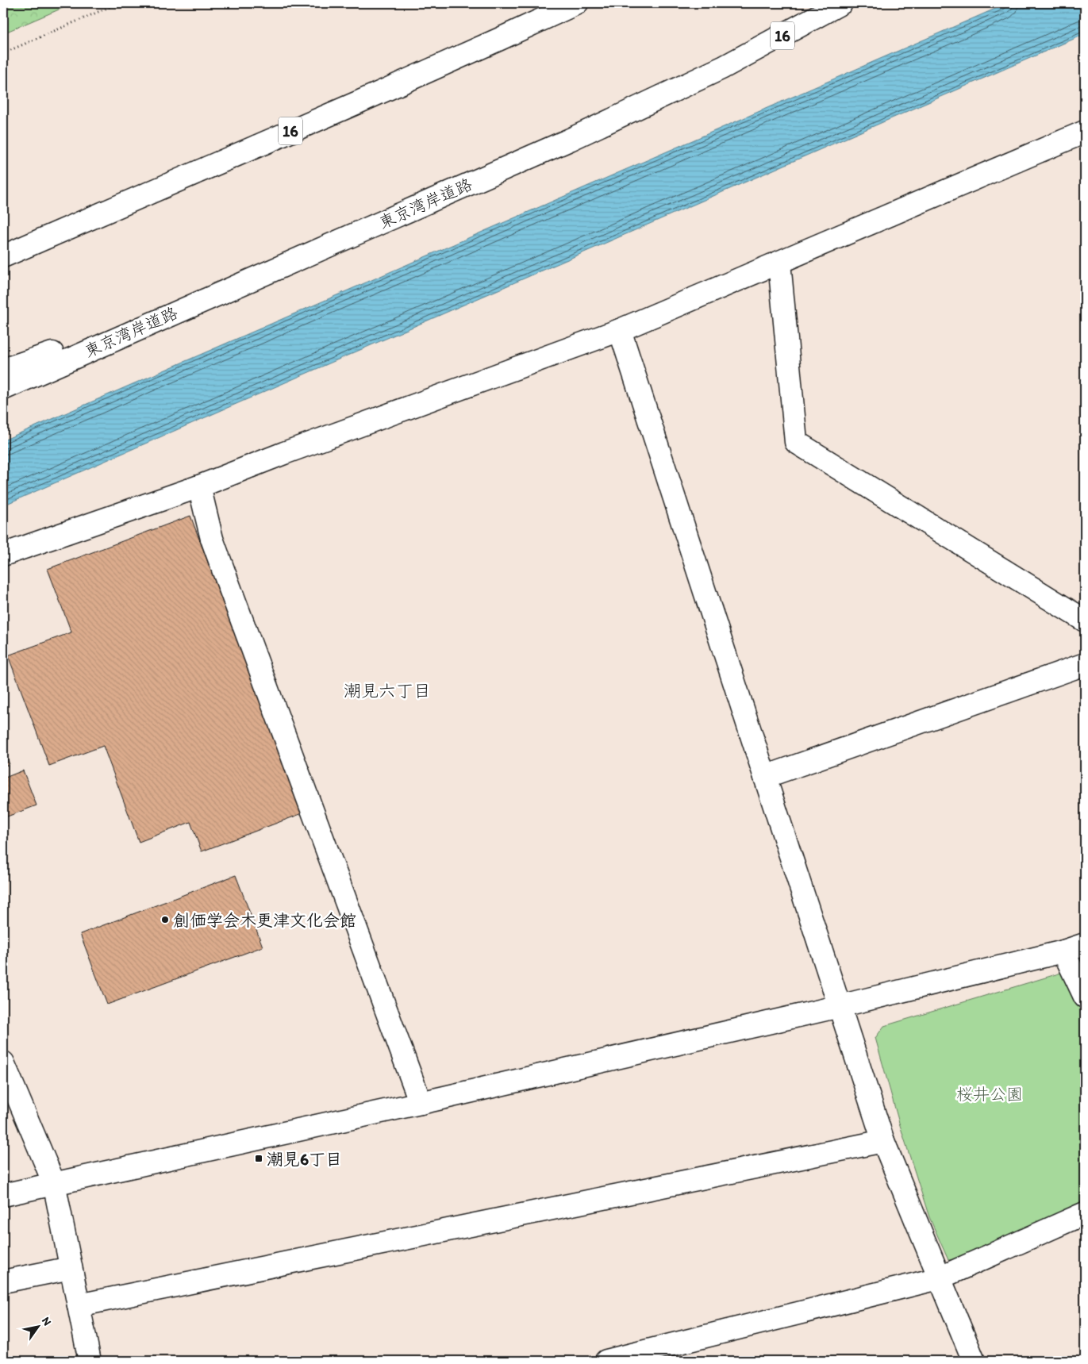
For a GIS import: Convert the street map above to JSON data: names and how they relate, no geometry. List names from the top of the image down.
{
  "streets": {
    "main road": ["16", "東京湾岸道路"]
  },
  "districts": ["潮見六丁目"],
  "parks": ["桜井公園"],
  "places": {
    "other": ["創価学会木更津文化会館"],
    "transit": ["潮見6丁目"]
  },
  "north": "top right"
}
